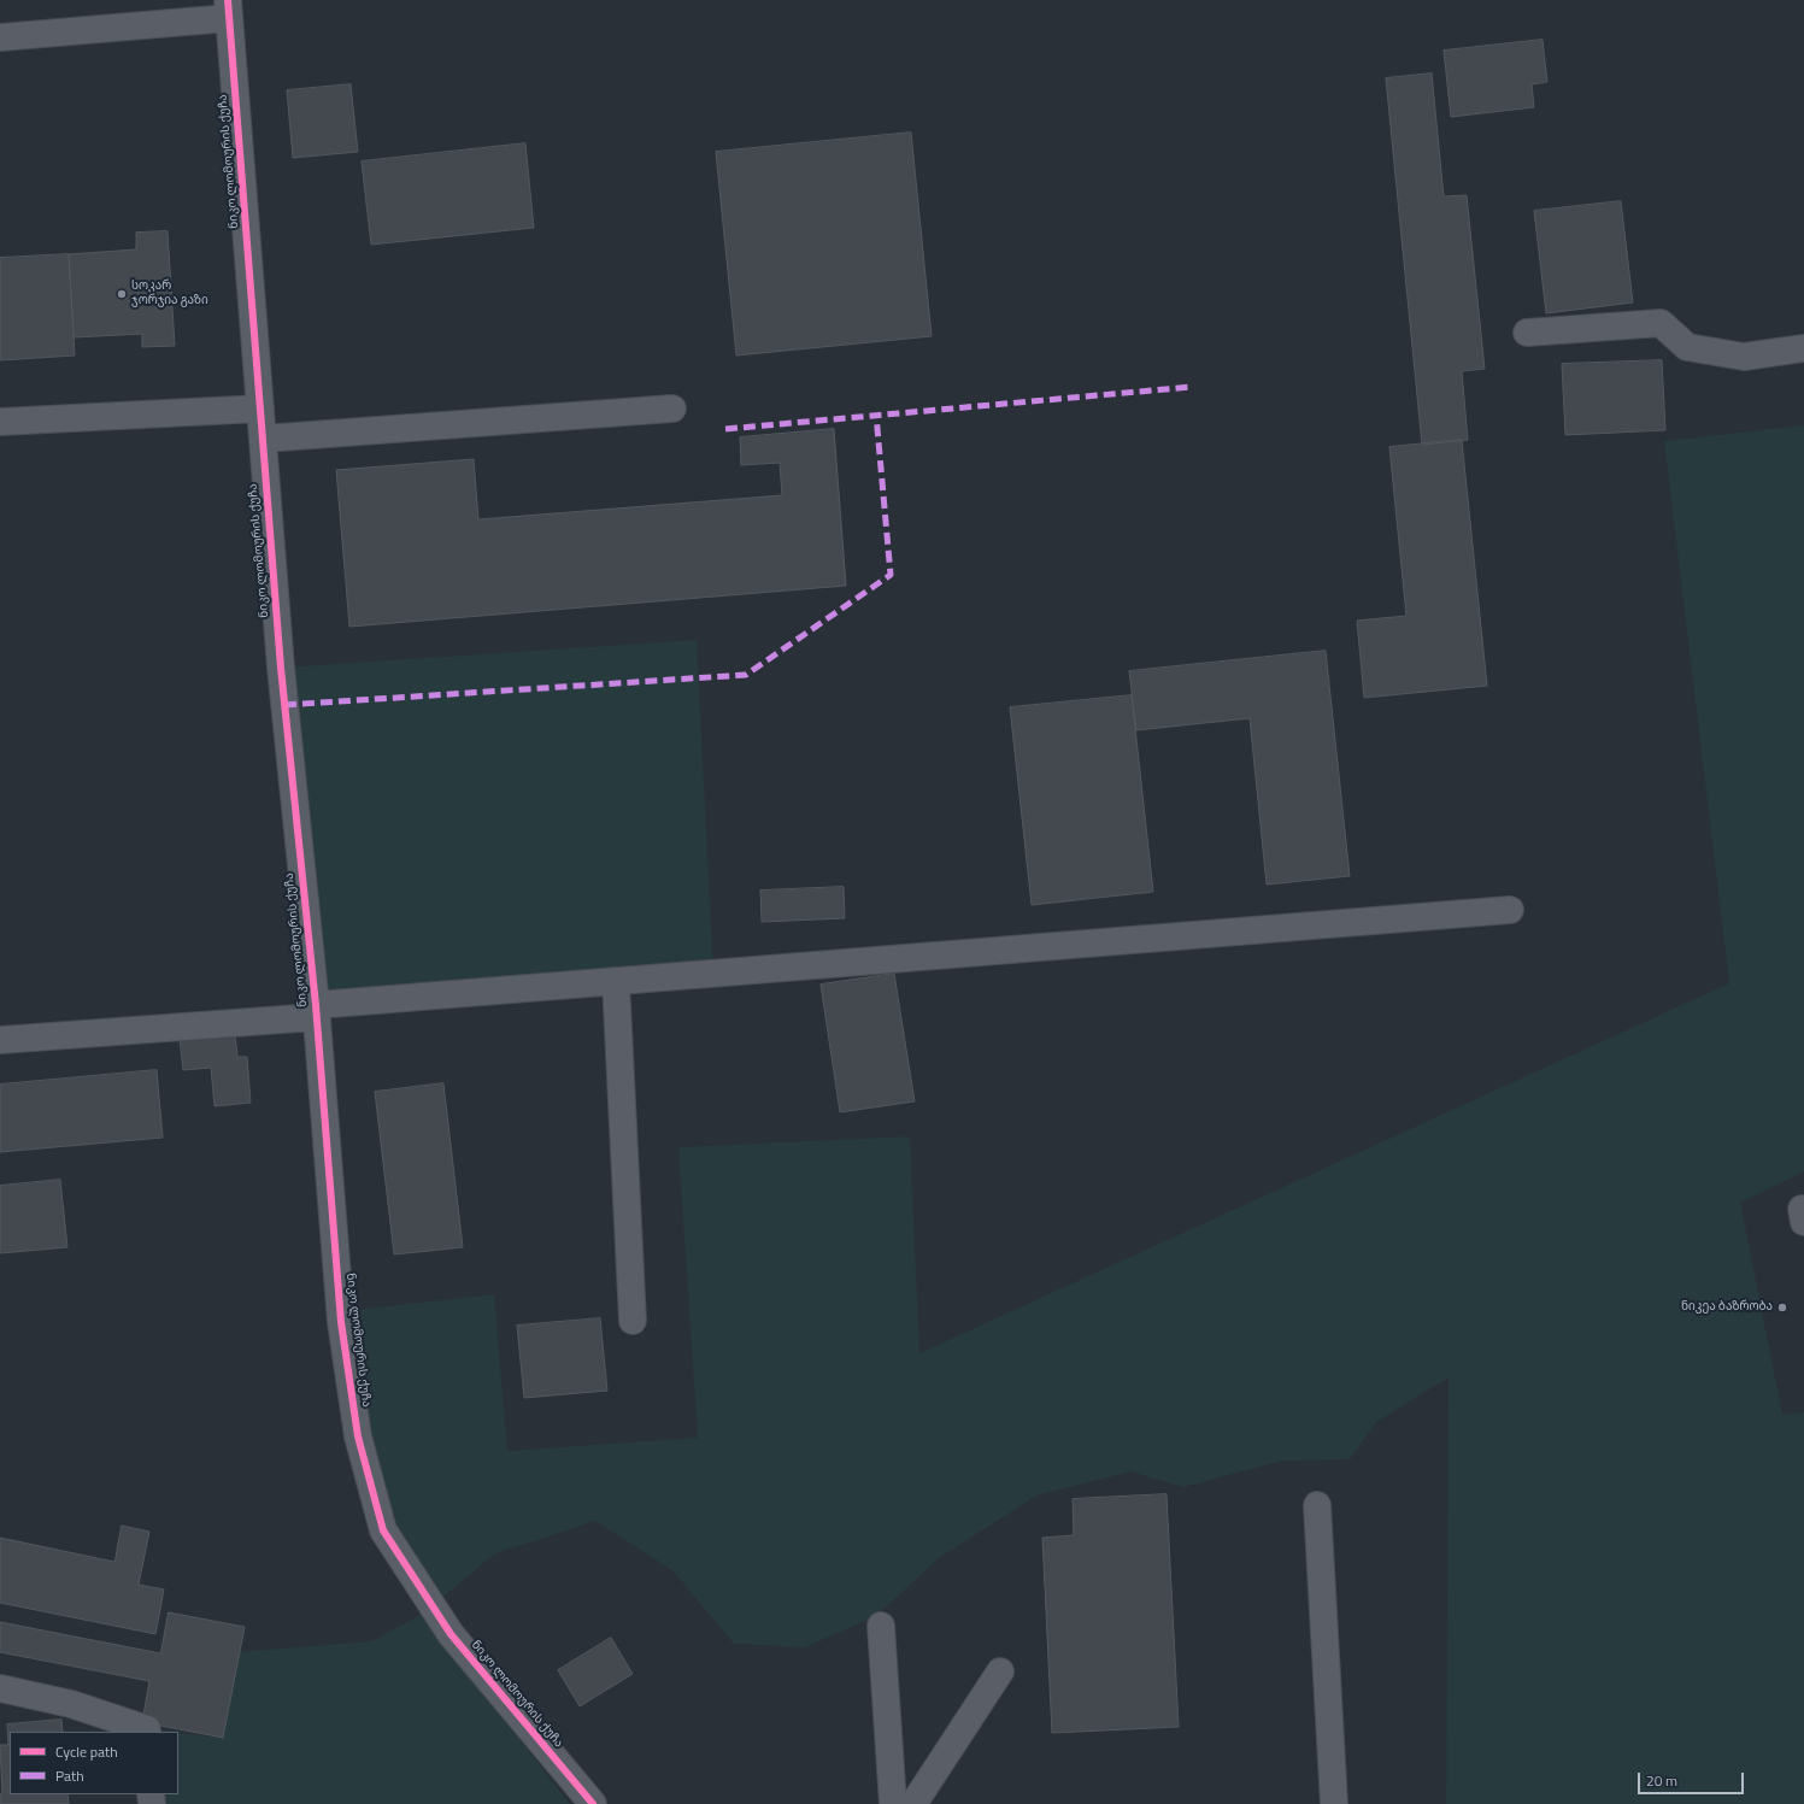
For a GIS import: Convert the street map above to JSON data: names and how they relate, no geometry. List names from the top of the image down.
{
  "streets": {
    "street": ["ნიკო ლომოურის ქუჩა"]
  },
  "places": ["სოკარ ჯორჯია გაზი", "ნიკეა ბაზრობა"],
  "legend": ["Cycle path", "Path"],
  "scale_bar": "20 m"
}
